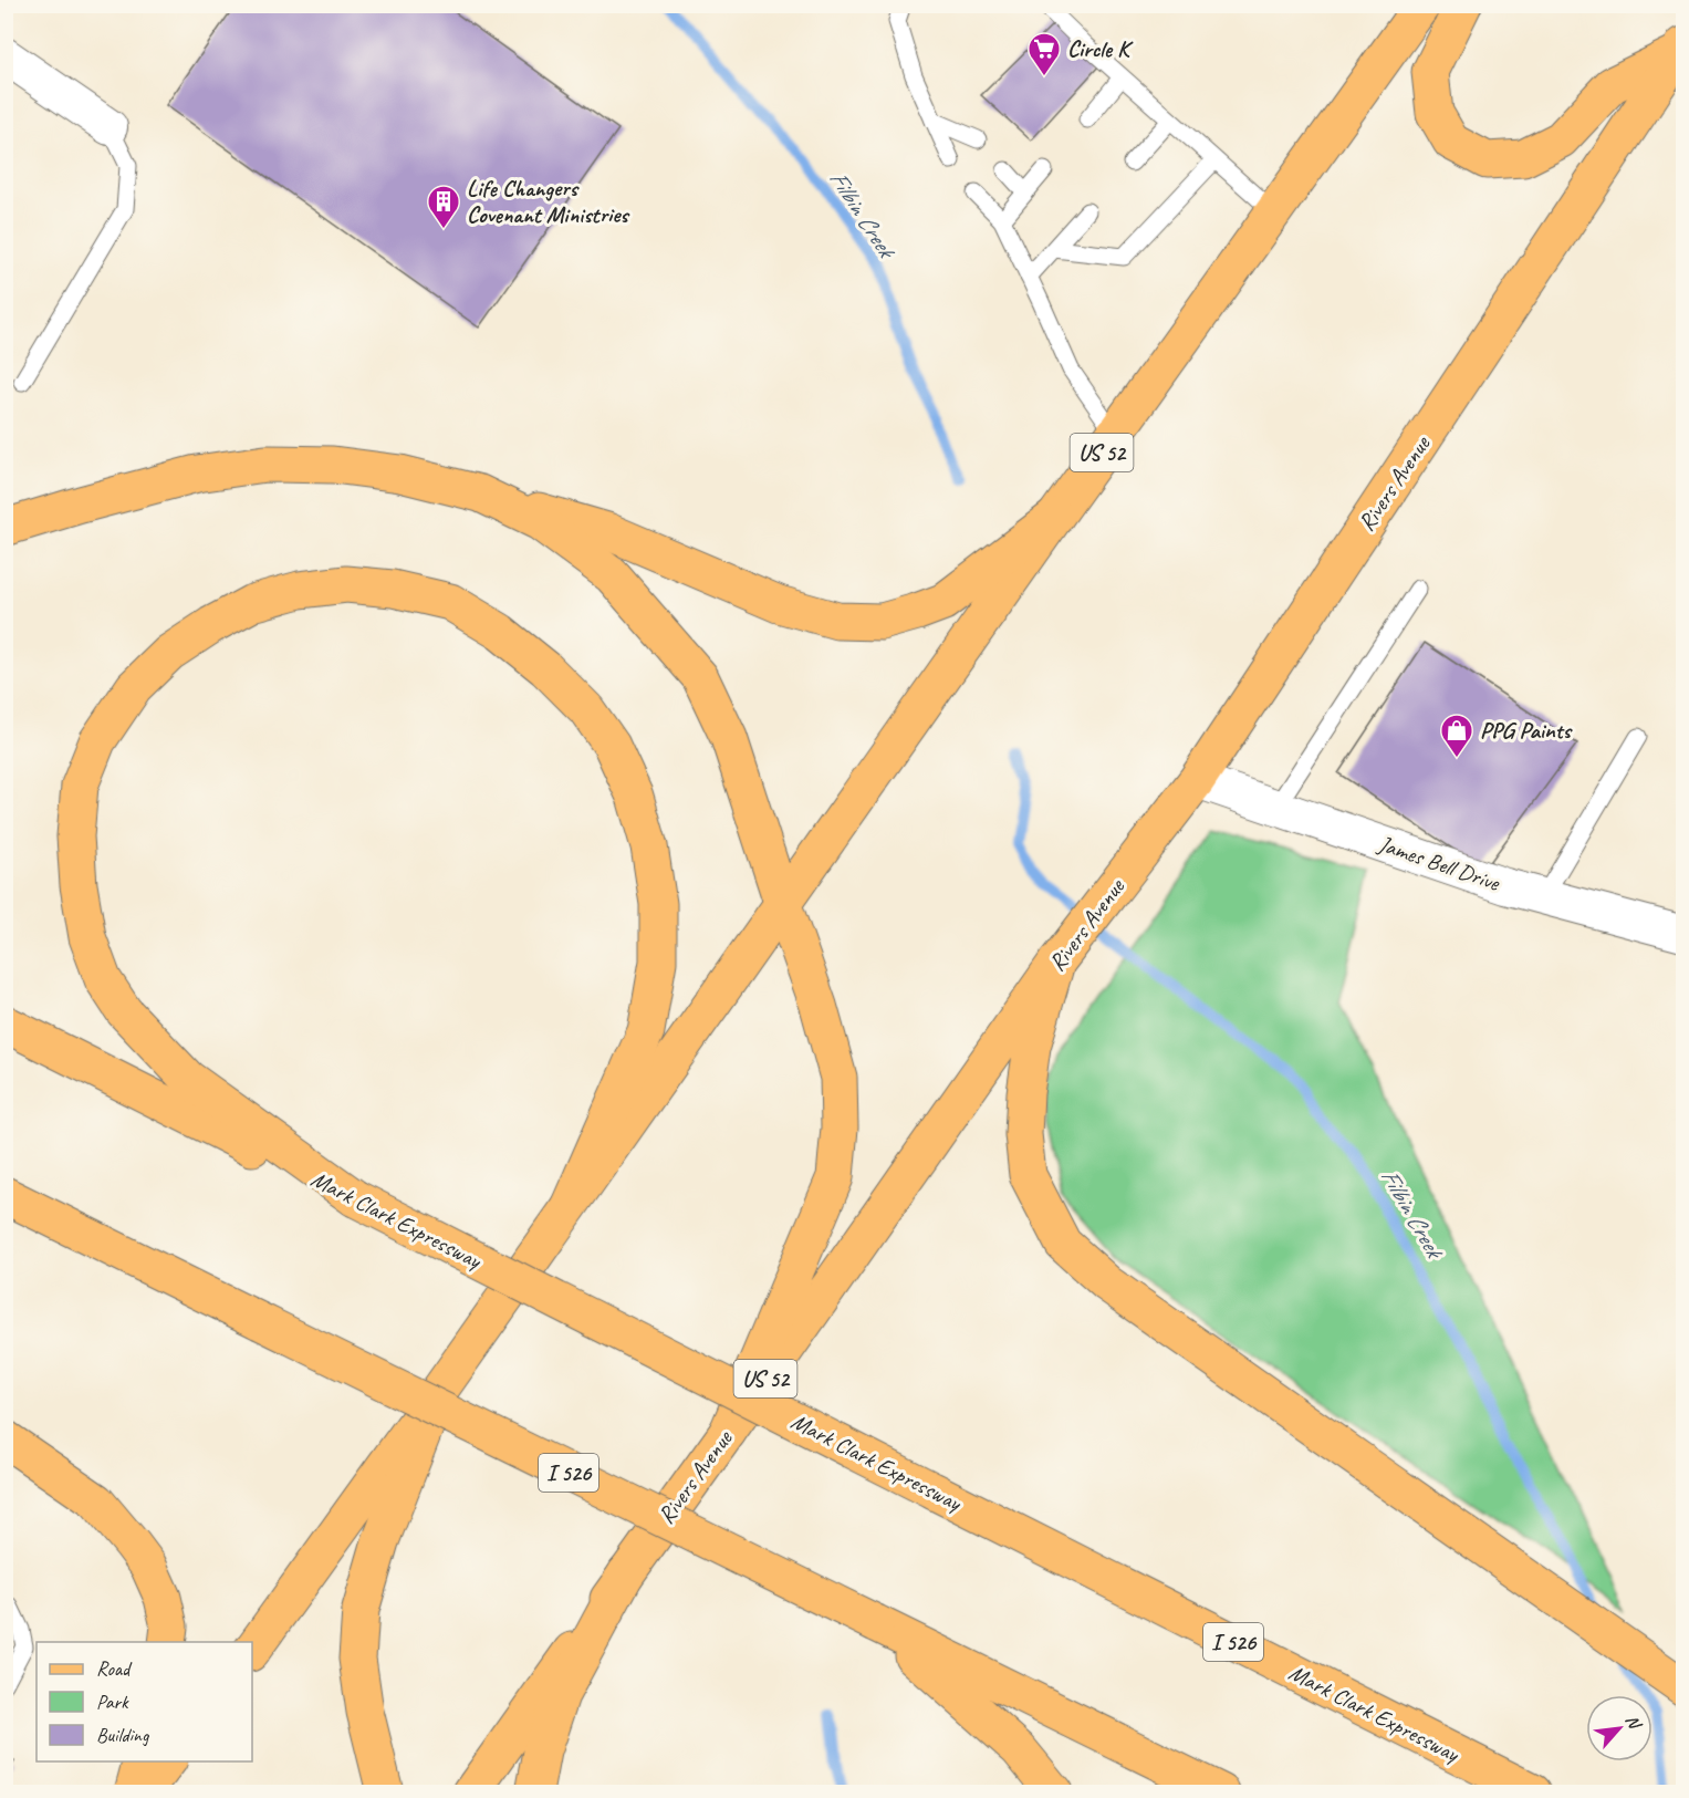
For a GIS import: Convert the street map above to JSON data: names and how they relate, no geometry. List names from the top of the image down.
{
  "streets": {
    "main road": [
      "US 52",
      "Rivers Avenue",
      "Mark Clark Expressway",
      "I 526"
    ],
    "street": ["James Bell Drive"]
  },
  "crossings": [
    ["Rivers Avenue", "James Bell Drive"]
  ],
  "water": ["Filbin Creek"],
  "places": {
    "supermarket": ["Circle K"],
    "building": ["Life Changers Covenant Ministries"],
    "shop": ["PPG Paints"]
  },
  "legend": ["Road", "Park", "Building"],
  "north": "top right"
}
